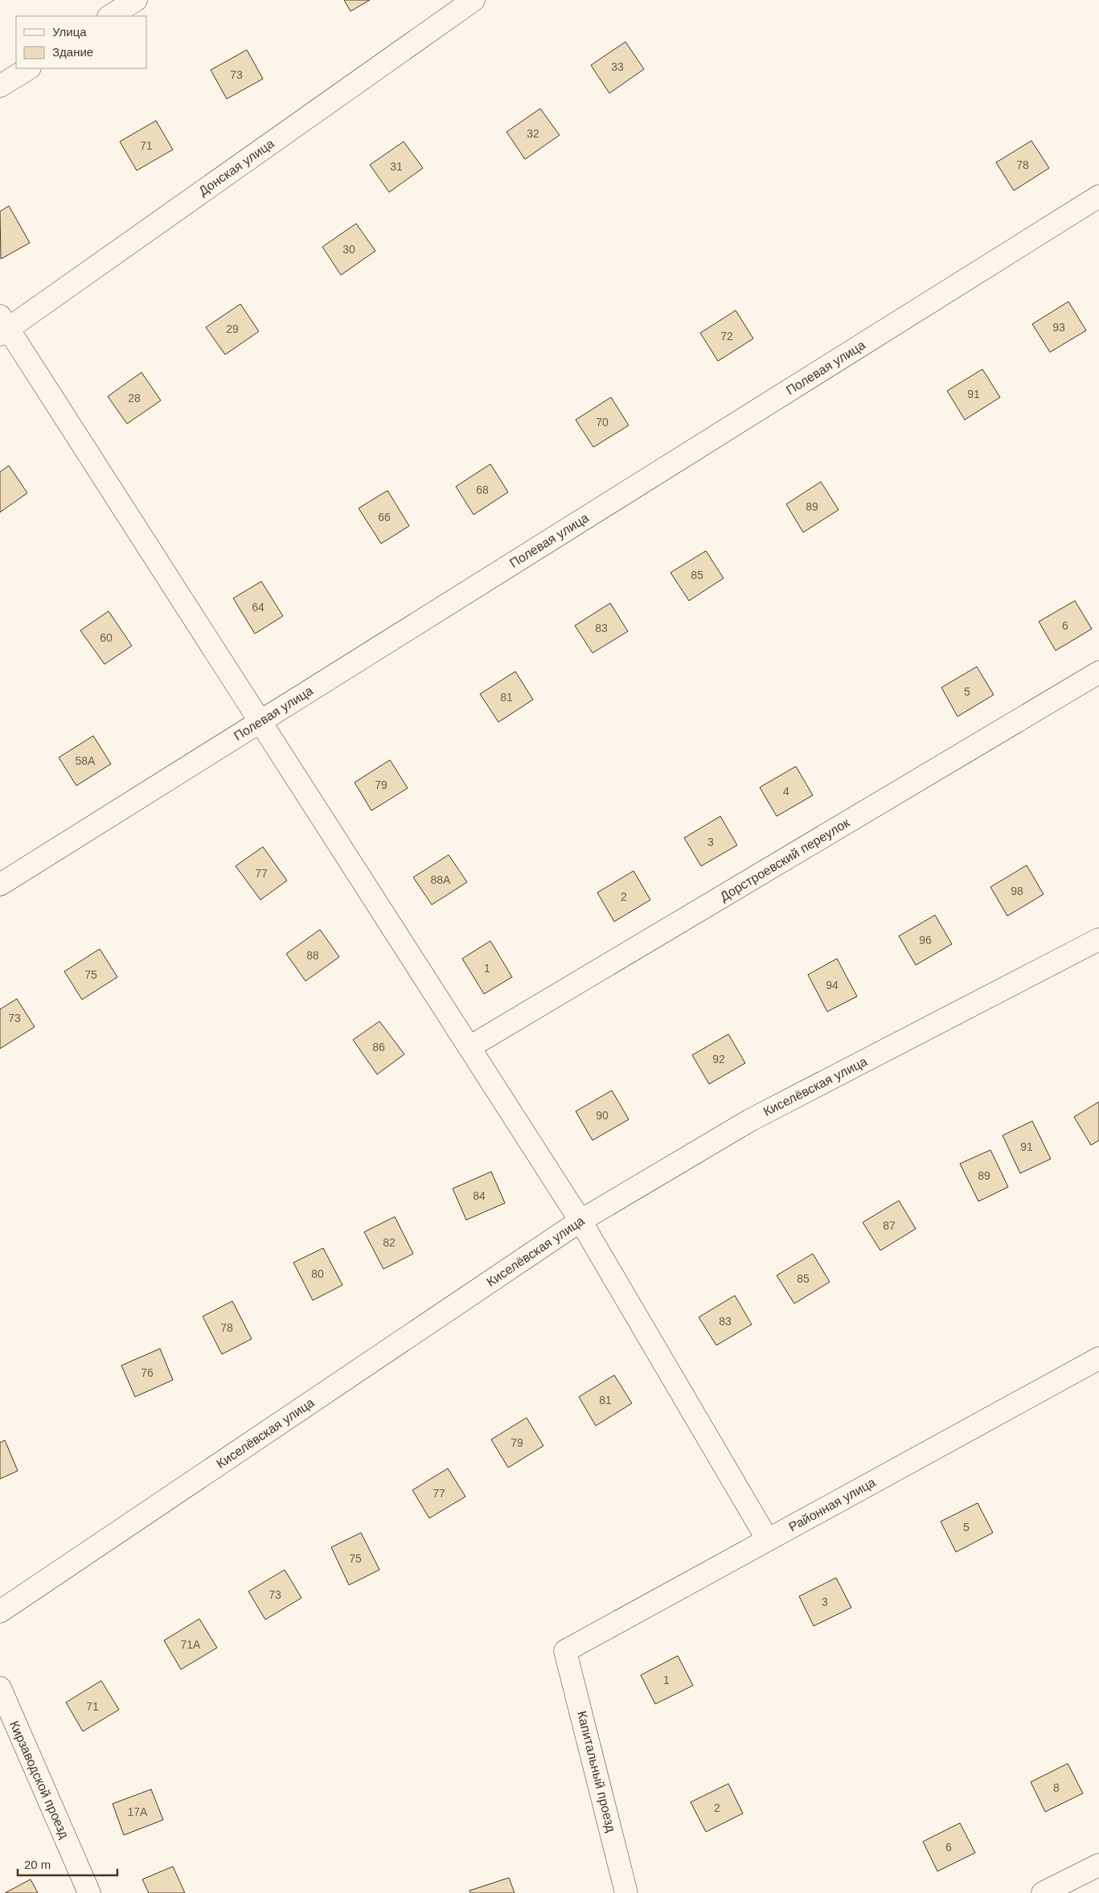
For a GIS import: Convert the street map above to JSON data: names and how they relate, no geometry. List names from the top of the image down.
{
  "streets": {
    "street": [
      "Донская улица",
      "Полевая улица",
      "Дорстроевский переулок",
      "Киселёвская улица",
      "Районная улица",
      "Капитальный проезд",
      "Кирзаводской проезд"
    ]
  },
  "crossings": [
    ["Районная улица", "Капитальный проезд"]
  ],
  "house_numbers": [
    "33",
    "73",
    "32",
    "71",
    "78",
    "31",
    "30",
    "93",
    "29",
    "72",
    "91",
    "28",
    "70",
    "68",
    "89",
    "66",
    "85",
    "64",
    "6",
    "83",
    "60",
    "5",
    "81",
    "58А",
    "79",
    "4",
    "3",
    "77",
    "88А",
    "98",
    "2",
    "96",
    "88",
    "1",
    "75",
    "94",
    "73",
    "86",
    "92",
    "90",
    "91",
    "89",
    "84",
    "87",
    "82",
    "80",
    "85",
    "83",
    "78",
    "76",
    "81",
    "79",
    "77",
    "5",
    "75",
    "73",
    "3",
    "71А",
    "1",
    "71",
    "8",
    "2",
    "17А",
    "6"
  ],
  "legend": ["Улица", "Здание"],
  "scale_bar": "20 m"
}
